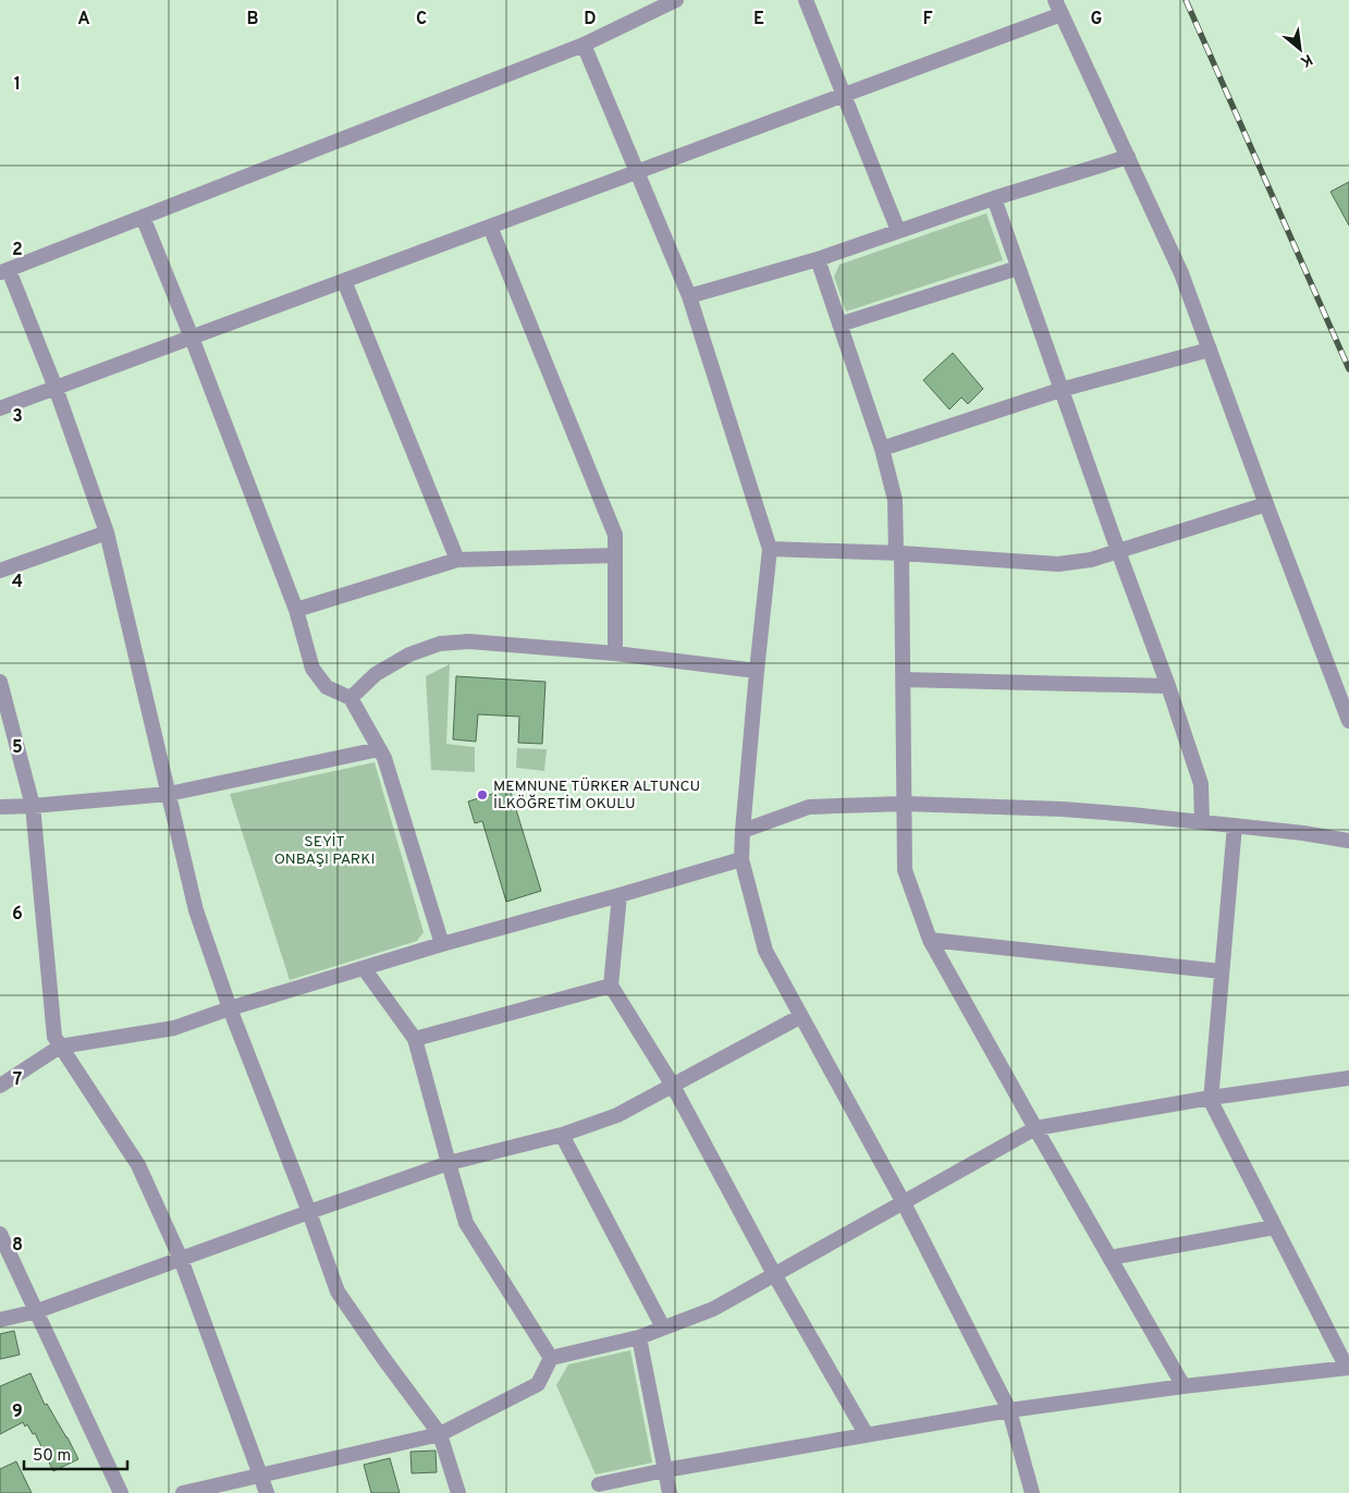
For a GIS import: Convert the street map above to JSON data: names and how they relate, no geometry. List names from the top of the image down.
{
  "parks": ["SEYİT ONBAŞI PARKI"],
  "places": ["MEMNUNE TÜRKER ALTUNCU İLKÖĞRETİM OKULU"],
  "scale_bar": "50 m",
  "north": "bottom right",
  "grid": {
    "columns": [
      "A",
      "B",
      "C",
      "D",
      "E",
      "F",
      "G"
    ],
    "rows": [
      "1",
      "2",
      "3",
      "4",
      "5",
      "6",
      "7",
      "8",
      "9"
    ]
  }
}
